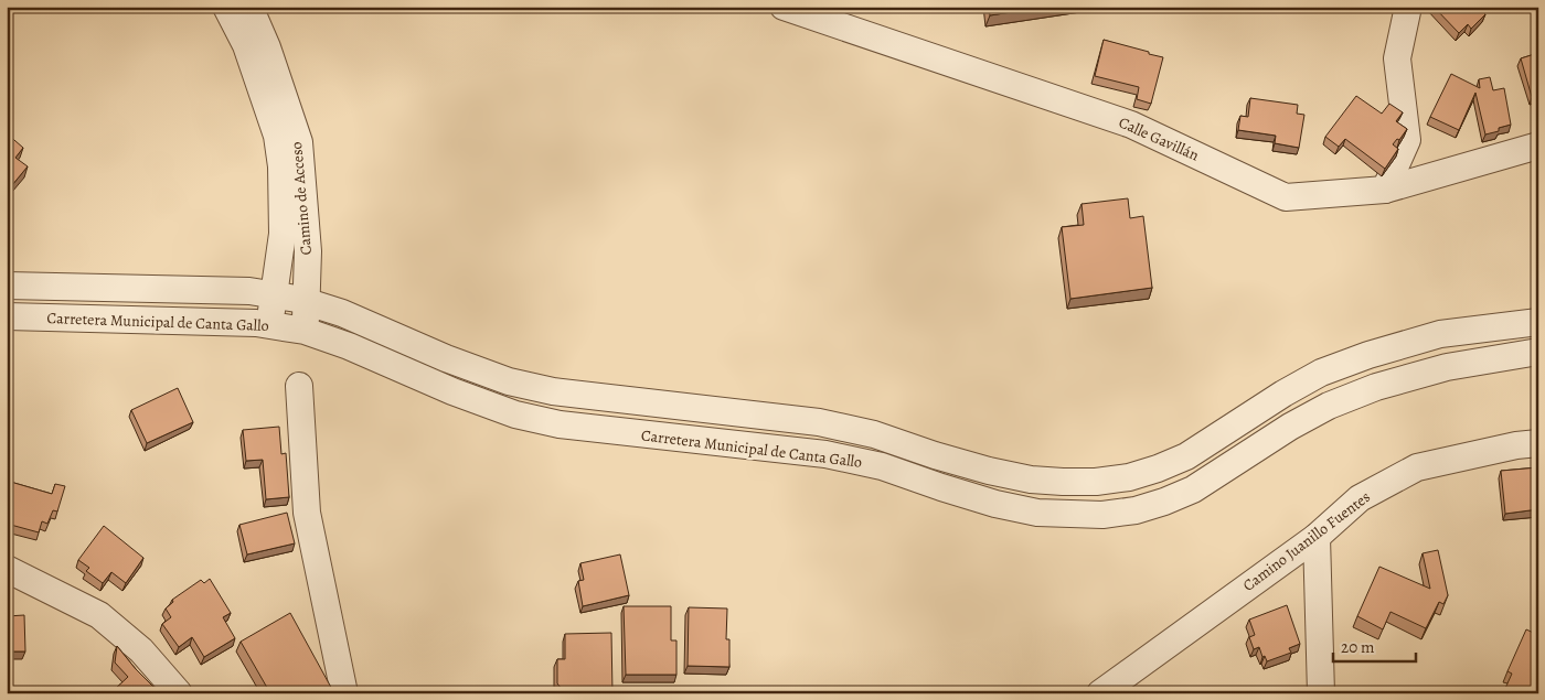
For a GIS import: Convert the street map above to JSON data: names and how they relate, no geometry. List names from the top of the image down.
{
  "streets": {
    "street": [
      "Calle Gavillán",
      "Camino de Acceso",
      "Carretera Municipal de Canta Gallo",
      "Camino Juanillo Fuentes"
    ]
  },
  "crossings": [
    ["Camino de Acceso", "Carretera Municipal de Canta Gallo"]
  ],
  "scale_bar": "20 m"
}
